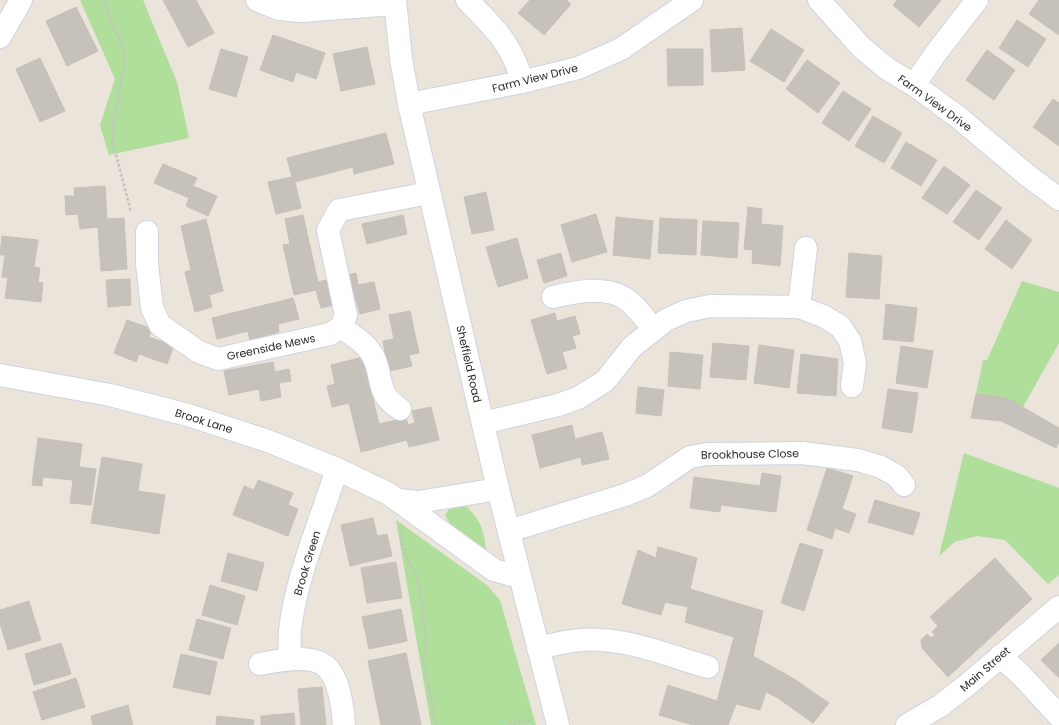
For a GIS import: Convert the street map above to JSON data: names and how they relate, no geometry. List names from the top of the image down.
{
  "streets": {
    "street": [
      "Farm View Drive",
      "Greenside Mews",
      "Sheffield Road",
      "Brook Lane",
      "Brookhouse Close",
      "Brook Green",
      "Main Street"
    ]
  },
  "crossings": [
    ["Farm View Drive", "Sheffield Road"],
    ["Sheffield Road", "Brook Lane"],
    ["Sheffield Road", "Brookhouse Close"],
    ["Brook Lane", "Brook Green"]
  ]
}
